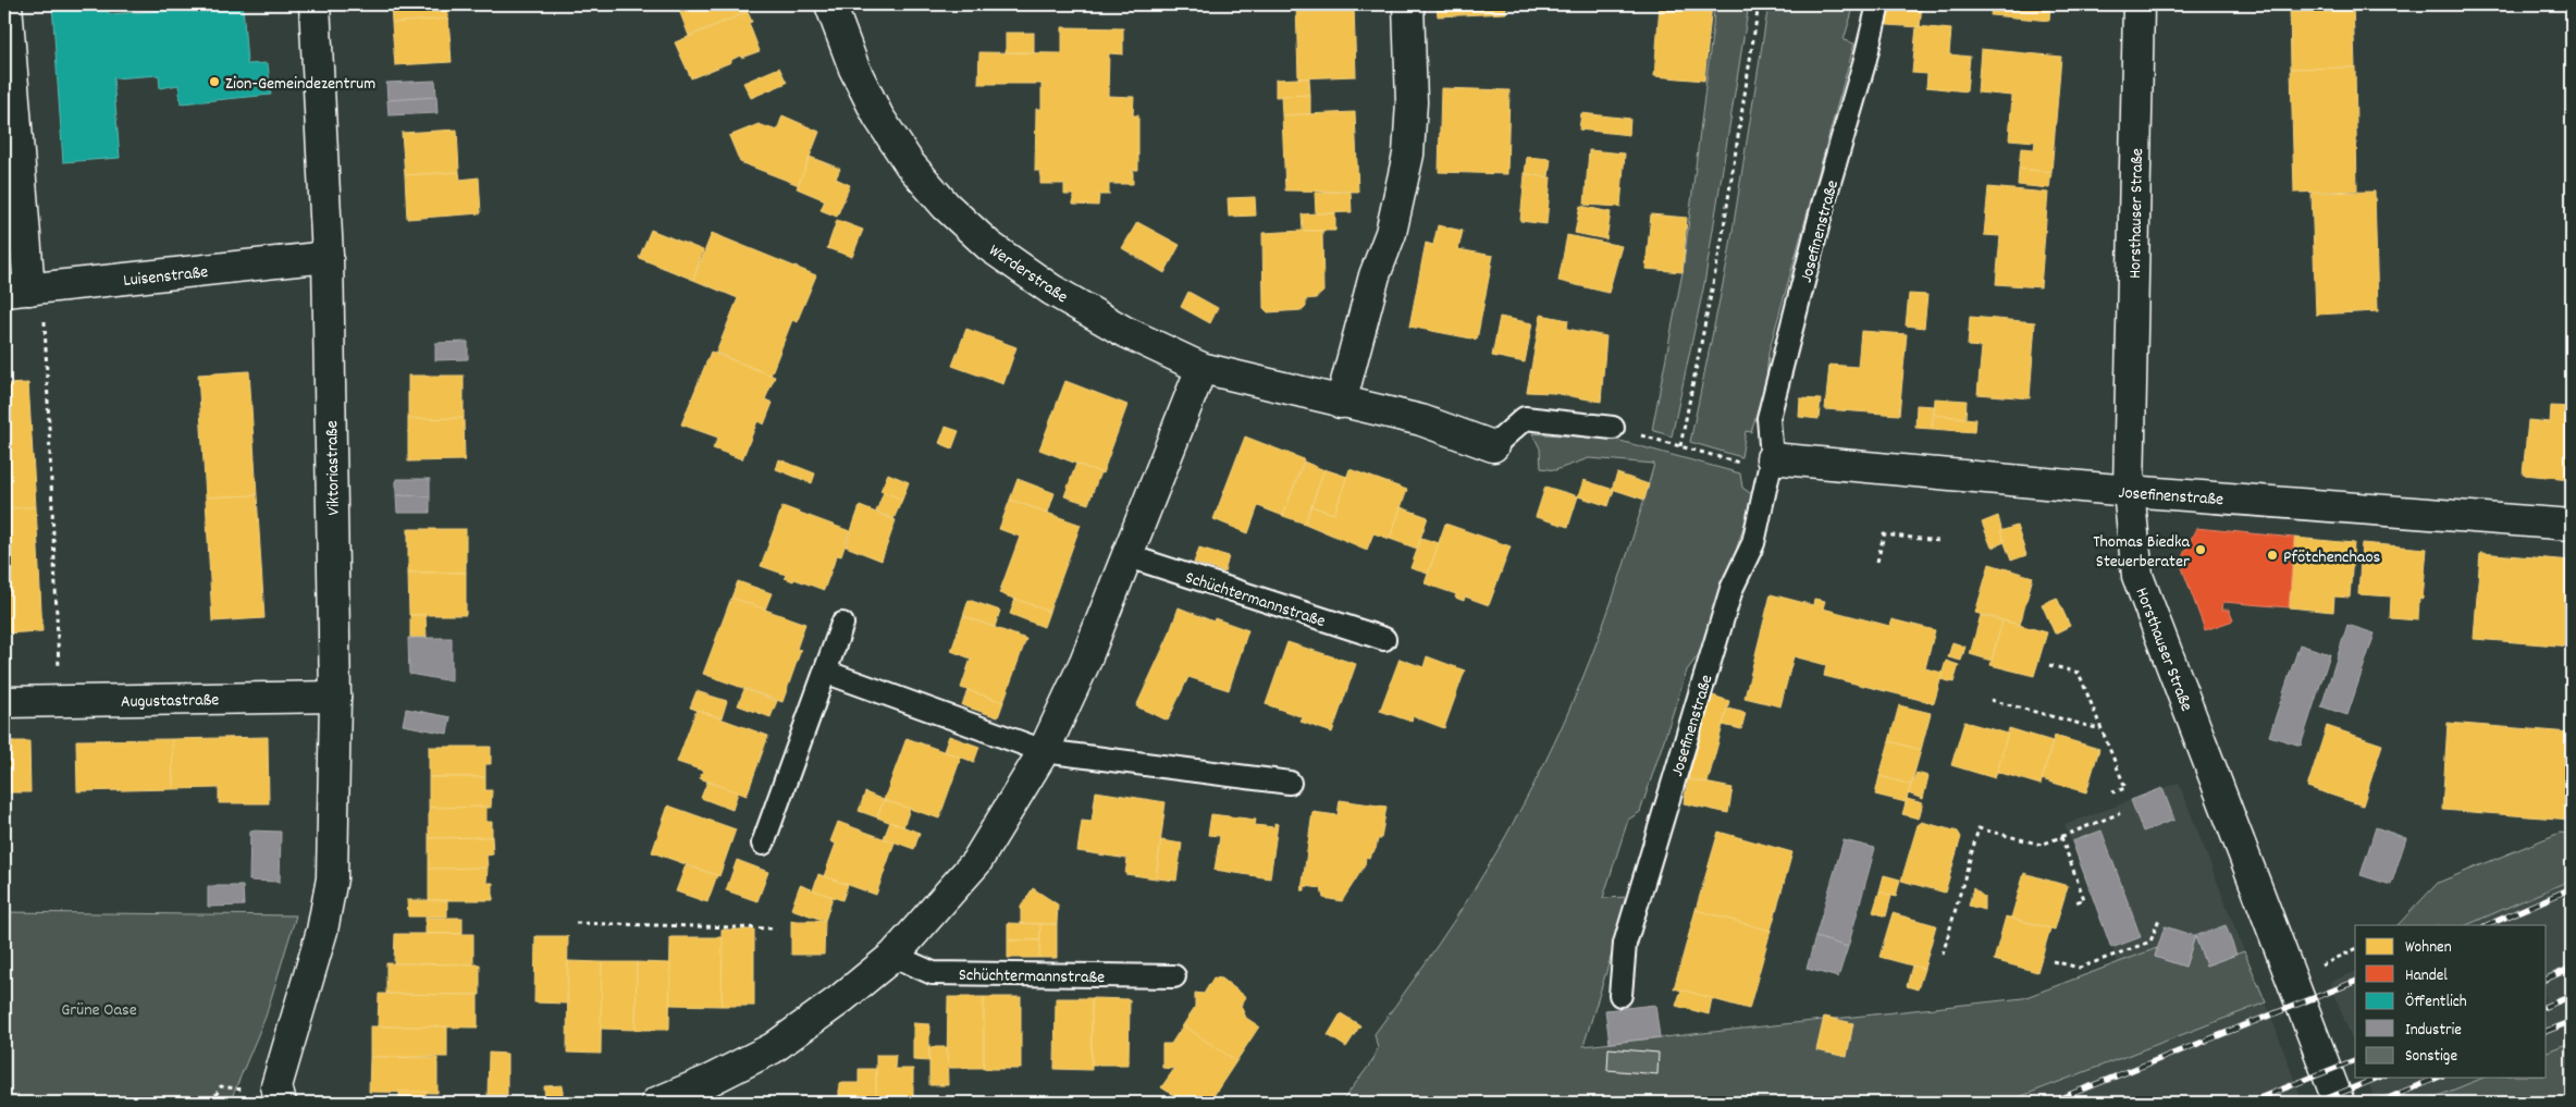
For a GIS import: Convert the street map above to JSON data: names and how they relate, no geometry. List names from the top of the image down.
{
  "streets": {
    "street": [
      "Horsthauser Straße",
      "Josefinenstraße",
      "Werderstraße",
      "Luisenstraße",
      "Viktoriastraße",
      "Augustastraße"
    ],
    "lane": ["Schüchtermannstraße"]
  },
  "crossings": [
    ["Horsthauser Straße", "Josefinenstraße"],
    ["Luisenstraße", "Viktoriastraße"],
    ["Viktoriastraße", "Augustastraße"]
  ],
  "parks": ["Grüne Oase"],
  "places": ["Zion-Gemeindezentrum", "Thomas Biedka Steuerberater", "Pfötchenchaos"],
  "legend": [
    "Wohnen",
    "Handel",
    "Öffentlich",
    "Industrie",
    "Sonstige"
  ]
}
